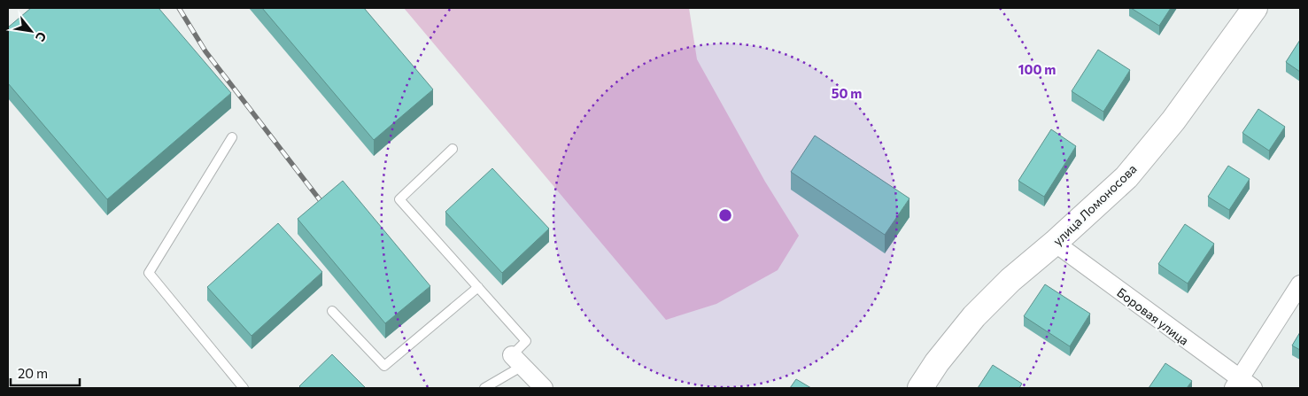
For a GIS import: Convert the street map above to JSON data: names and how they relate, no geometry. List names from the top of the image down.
{
  "streets": {
    "street": ["улица Ломоносова", "Боровая улица"]
  },
  "crossings": [
    ["улица Ломоносова", "Боровая улица"]
  ],
  "scale_bar": "20 m",
  "north": "bottom right",
  "rings": ["100 m", "50 m"]
}
